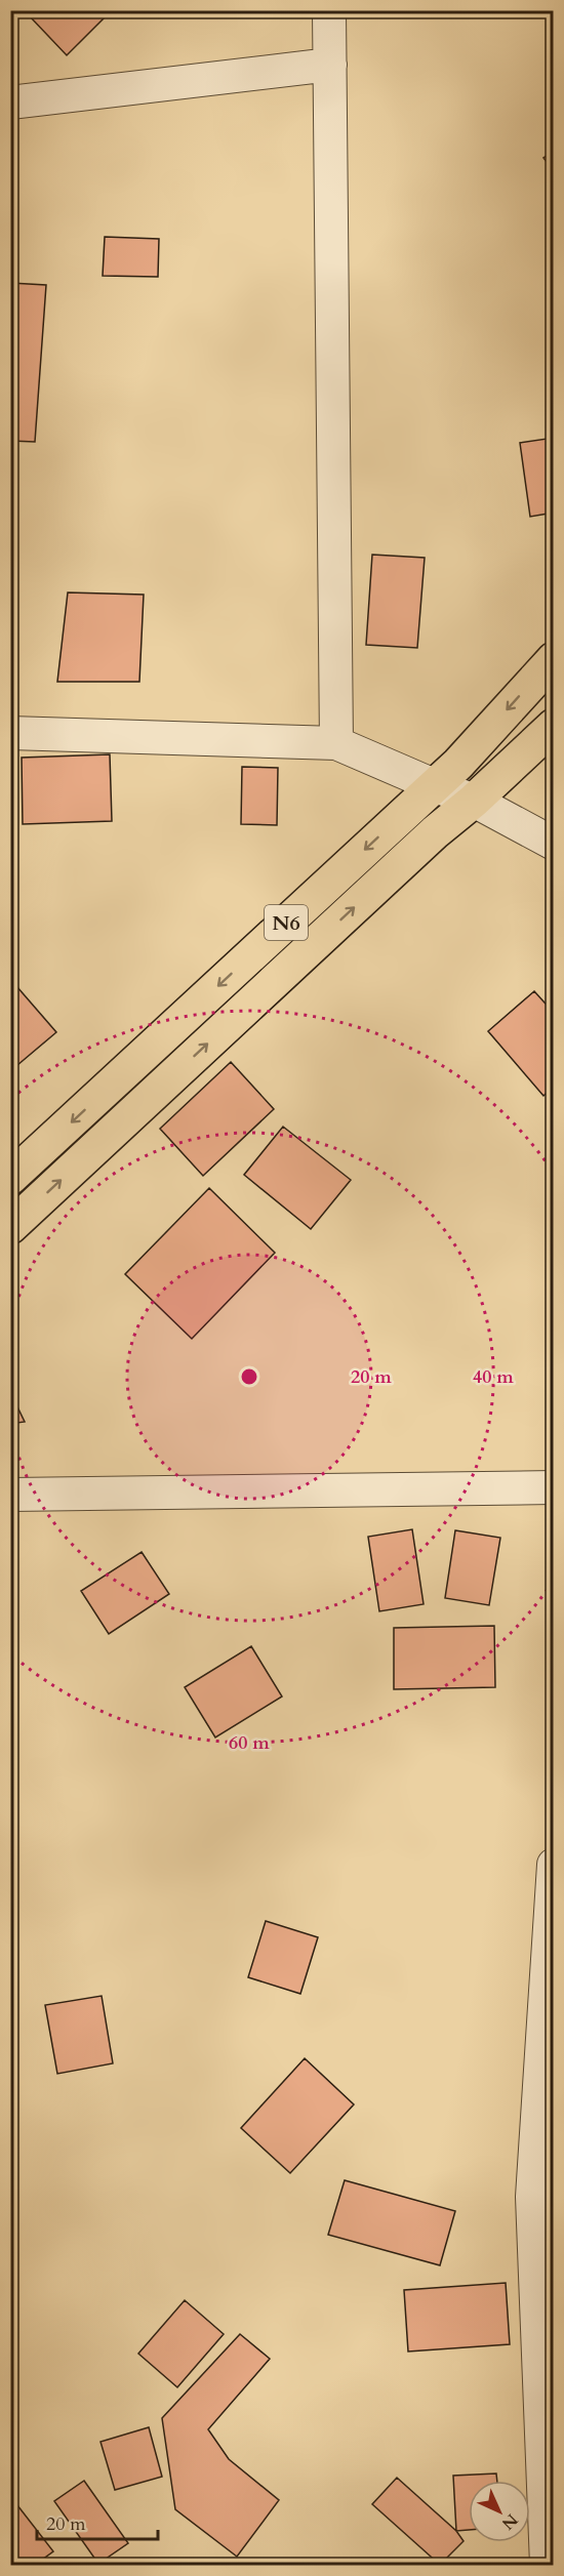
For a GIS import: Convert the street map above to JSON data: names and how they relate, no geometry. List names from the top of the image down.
{
  "streets": {
    "highway": ["N6"]
  },
  "scale_bar": "20 m",
  "north": "bottom right",
  "rings": ["20 m", "40 m", "60 m"]
}
